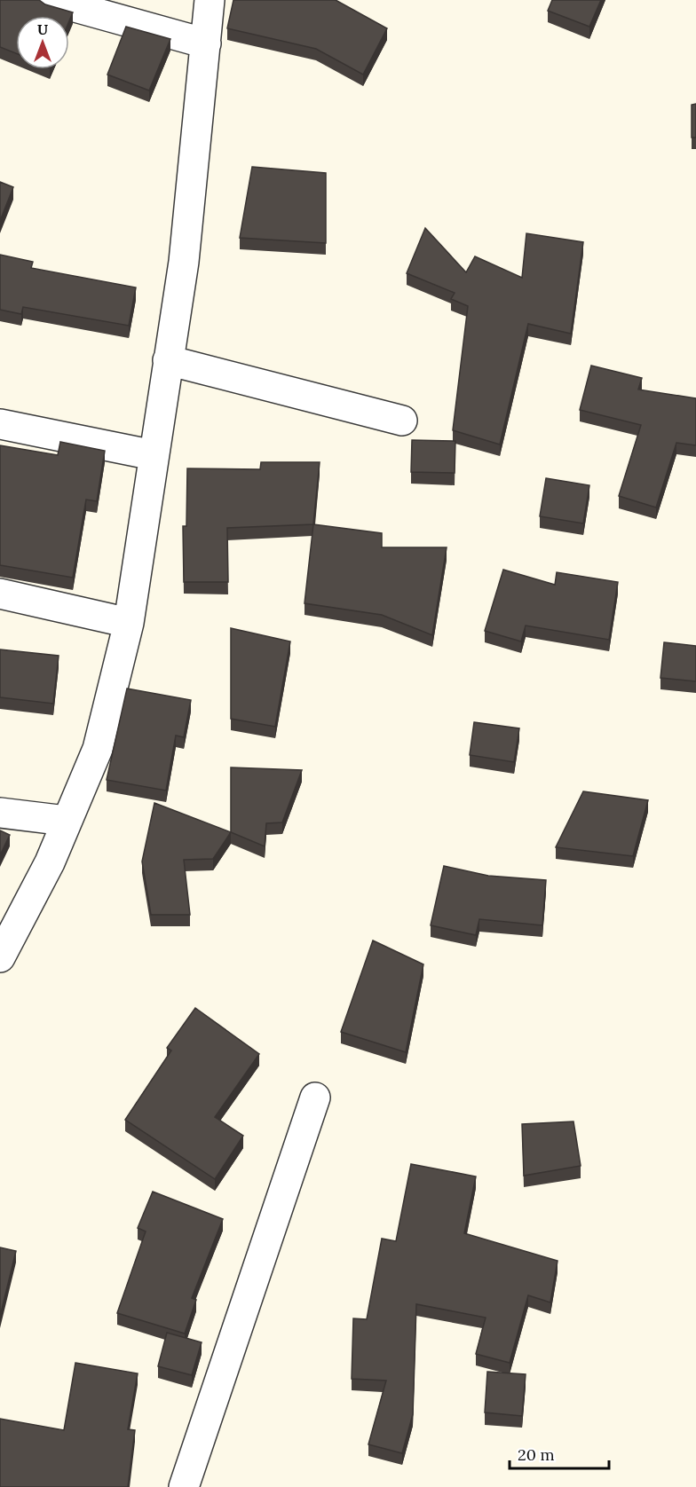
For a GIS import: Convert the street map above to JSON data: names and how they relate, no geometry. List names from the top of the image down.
{
  "scale_bar": "20 m",
  "north": "top"
}
